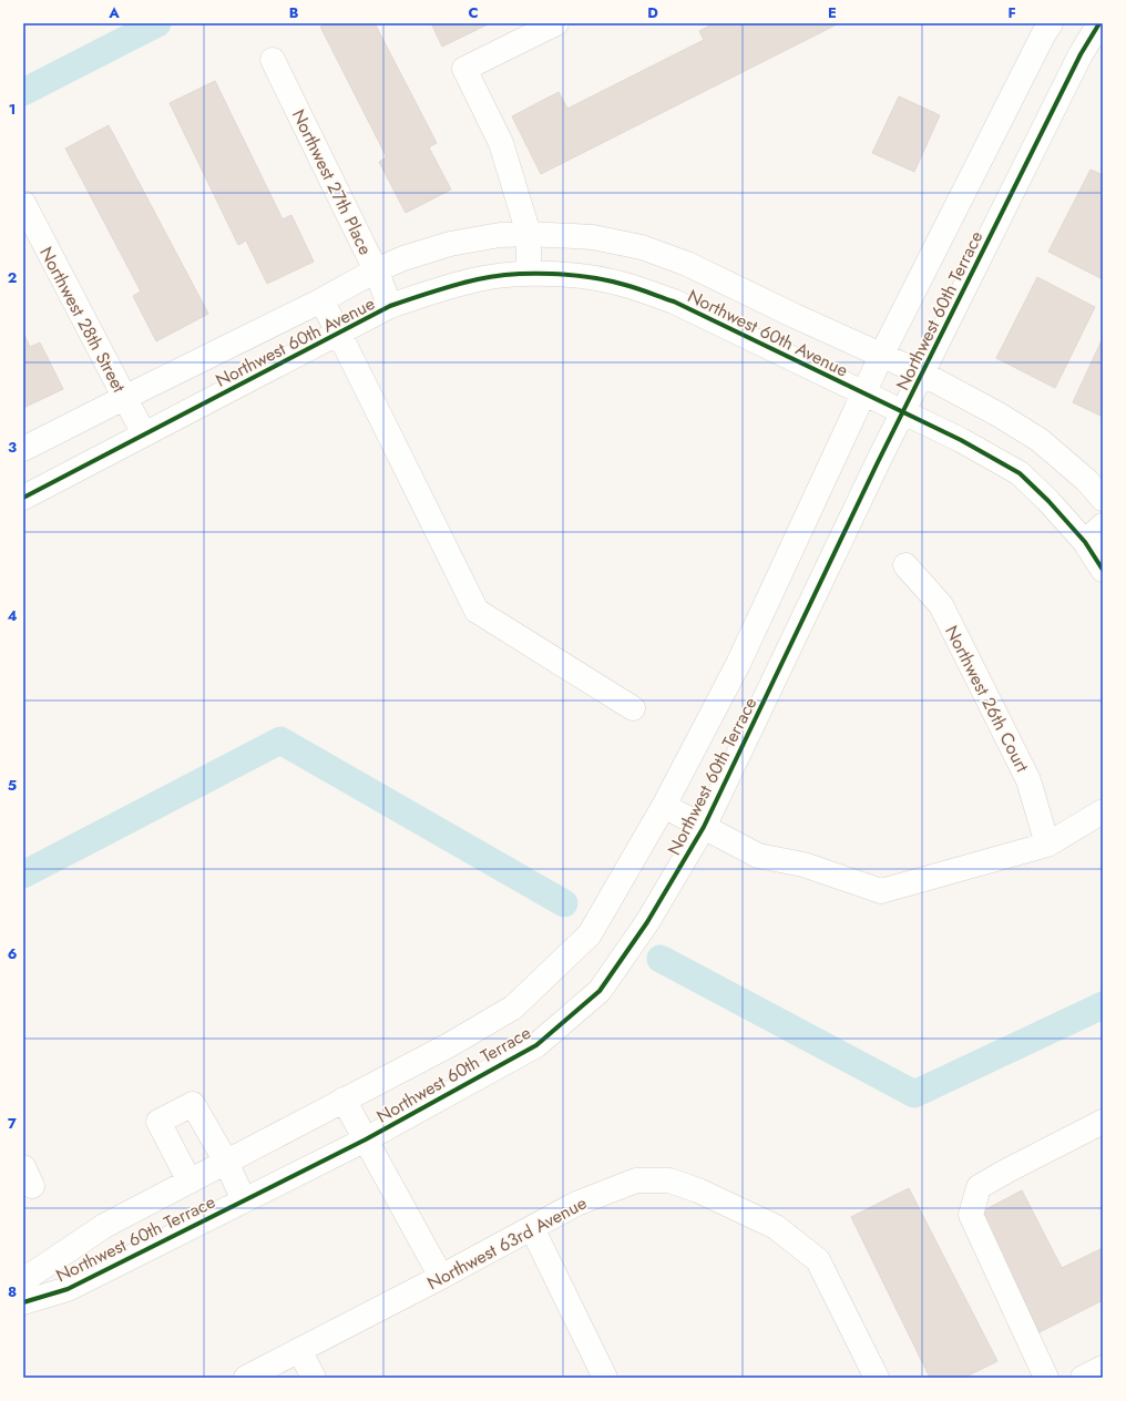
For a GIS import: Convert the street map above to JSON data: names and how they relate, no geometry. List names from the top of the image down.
{
  "streets": {
    "street": [
      "Northwest 27th Place",
      "Northwest 60th Terrace",
      "Northwest 28th Street",
      "Northwest 60th Avenue",
      "Northwest 26th Court",
      "Northwest 63rd Avenue"
    ]
  },
  "crossings": [
    ["Northwest 27th Place", "Northwest 60th Avenue"],
    ["Northwest 60th Terrace", "Northwest 60th Avenue"],
    ["Northwest 28th Street", "Northwest 60th Avenue"]
  ],
  "grid": {
    "columns": [
      "A",
      "B",
      "C",
      "D",
      "E",
      "F"
    ],
    "rows": [
      "1",
      "2",
      "3",
      "4",
      "5",
      "6",
      "7",
      "8"
    ]
  }
}
